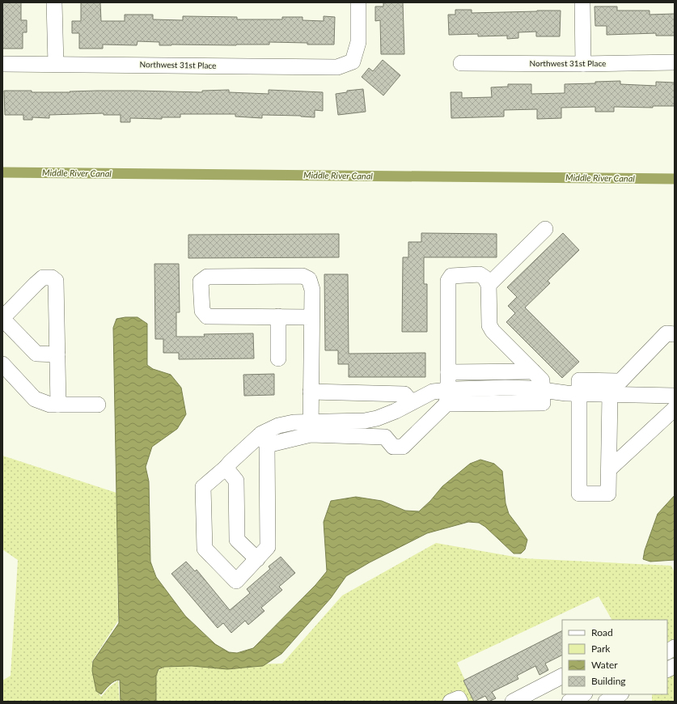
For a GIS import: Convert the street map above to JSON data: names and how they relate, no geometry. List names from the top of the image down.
{
  "streets": {
    "street": ["Northwest 31st Place"]
  },
  "water": ["Middle River Canal"],
  "legend": [
    "Road",
    "Park",
    "Water",
    "Building"
  ]
}
